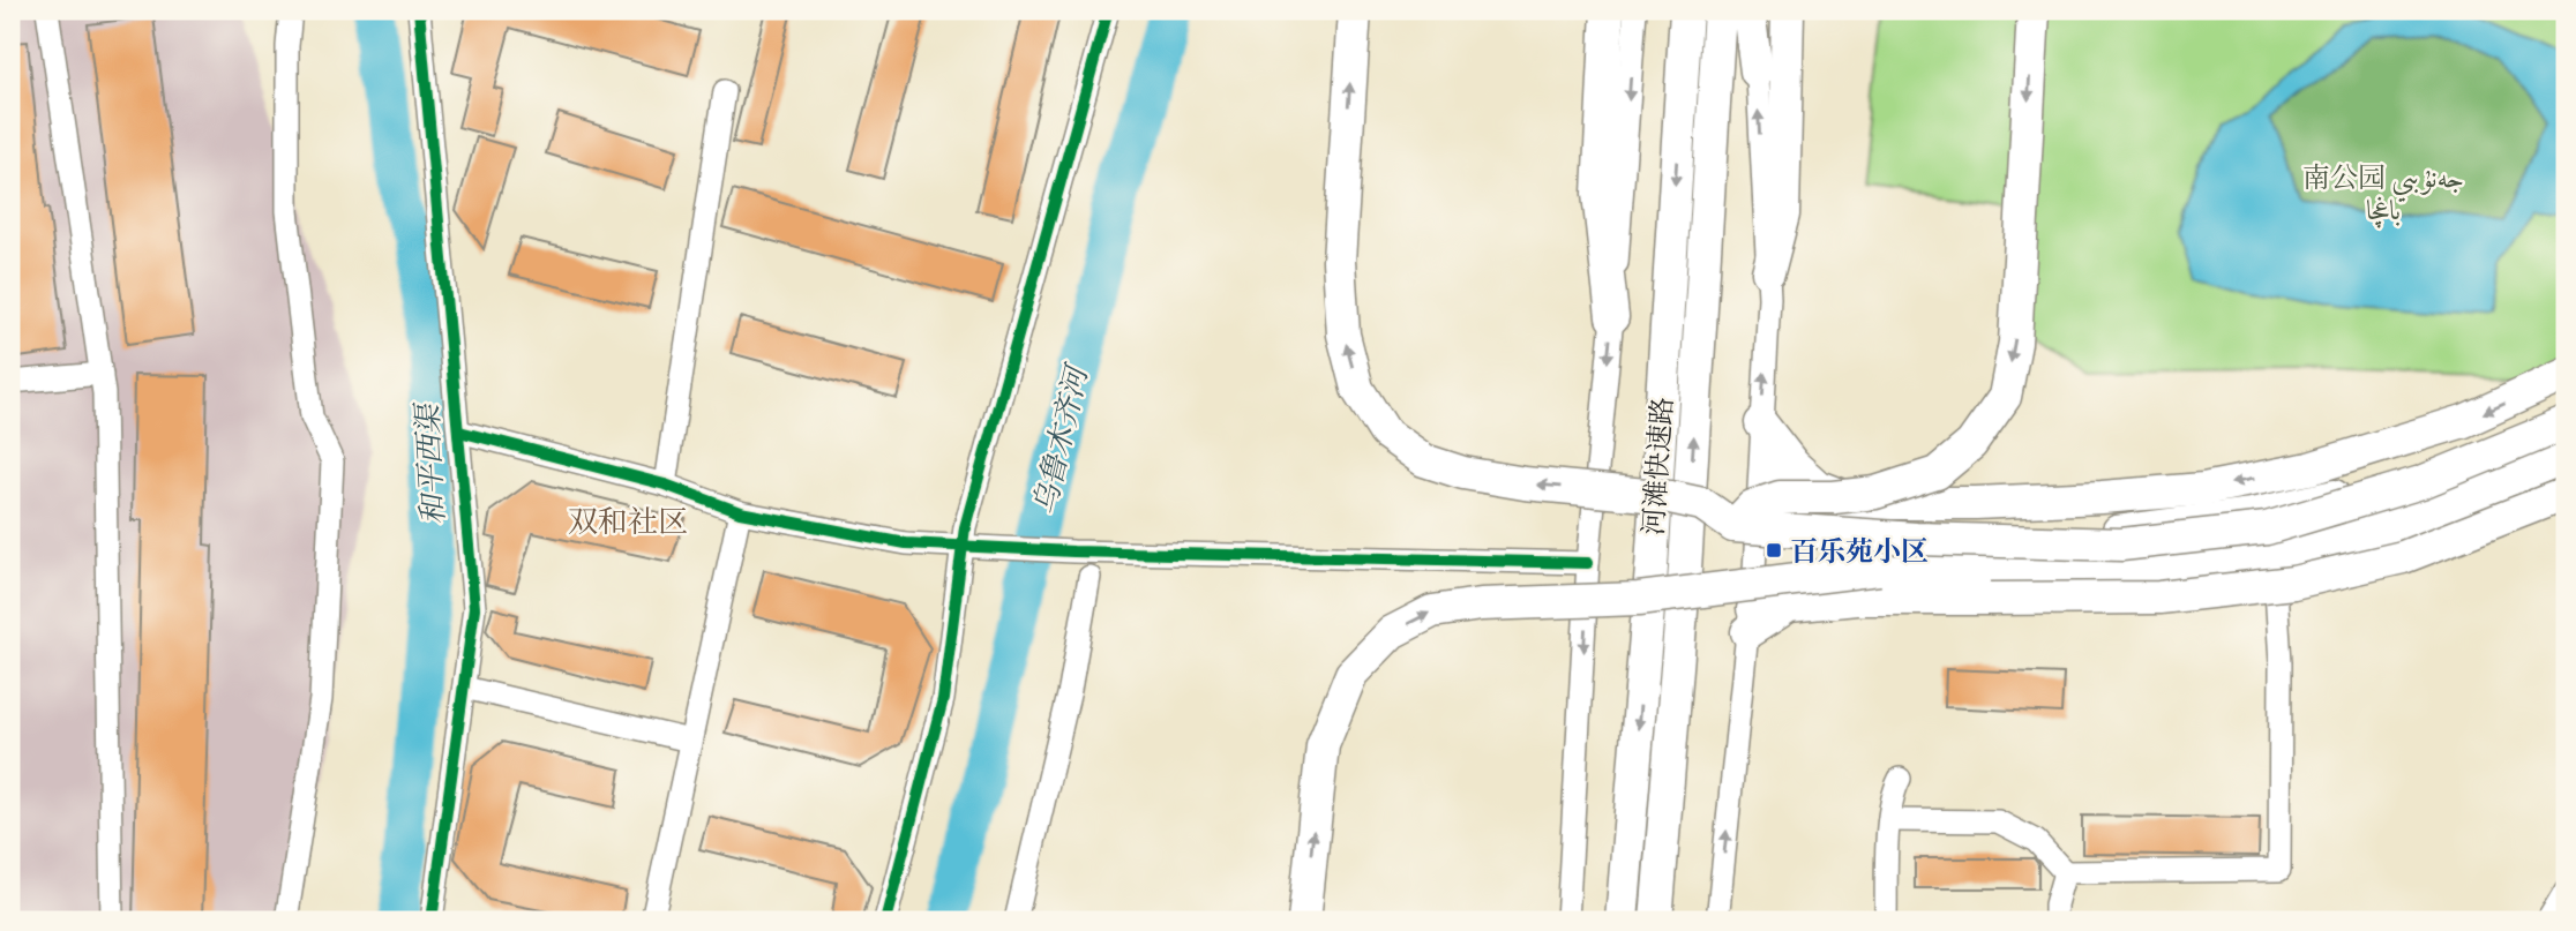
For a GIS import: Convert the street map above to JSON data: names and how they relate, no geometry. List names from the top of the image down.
{
  "streets": {
    "highway": ["河滩快速路"]
  },
  "districts": ["双和社区"],
  "water": ["乌鲁木齐河", "和平西渠"],
  "parks": ["南公园 جەنۇبىي باغچا"],
  "places": {
    "transit": ["百乐苑小区"]
  }
}
